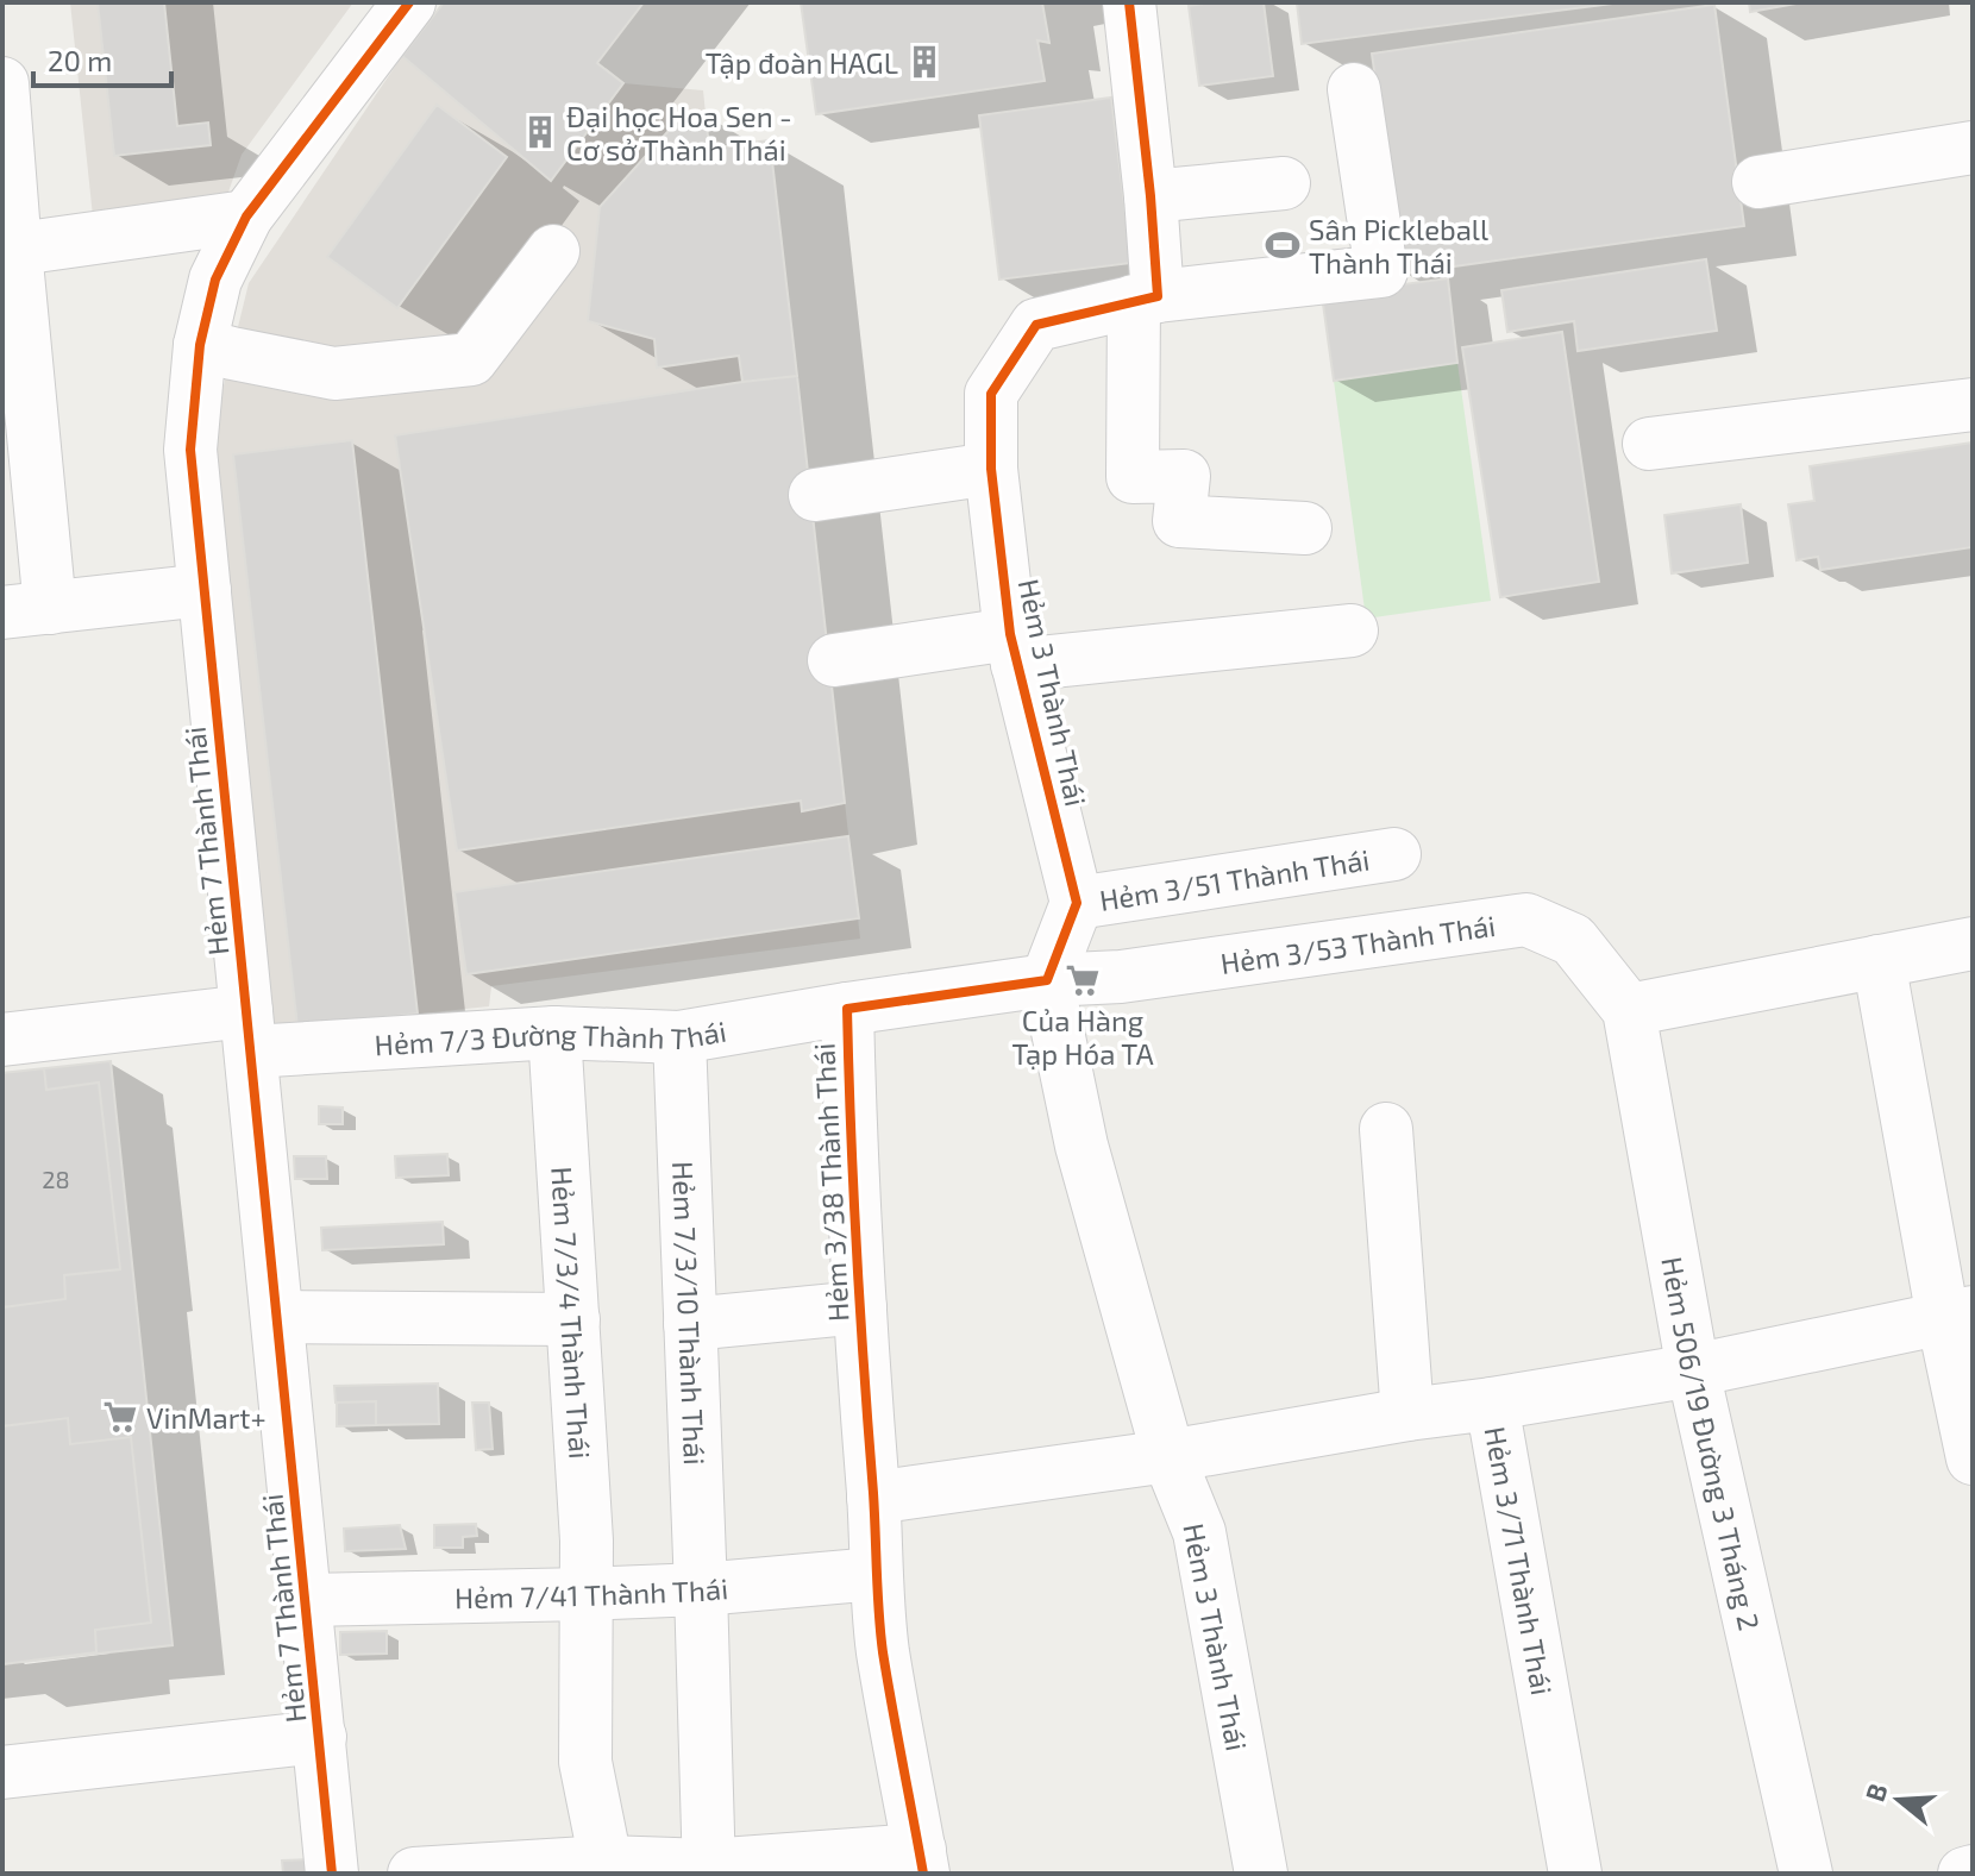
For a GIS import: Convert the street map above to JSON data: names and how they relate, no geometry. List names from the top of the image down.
{
  "streets": {
    "street": [
      "Hẻm 3 Thành Thái",
      "Hẻm 7 Thành Thái",
      "Hẻm 3/51 Thành Thái",
      "Hẻm 3/53 Thành Thái",
      "Hẻm 7/3 Đường Thành Thái",
      "Hẻm 3/38 Thành Thái",
      "Hẻm 7/3/4 Thành Thái",
      "Hẻm 7/3/10 Thành Thái",
      "Hẻm 506/19 Đường 3 Tháng 2",
      "Hẻm 3/71 Thành Thái",
      "Hẻm 7/41 Thành Thái"
    ]
  },
  "crossings": [
    ["Hẻm 3 Thành Thái", "Hẻm 3/51 Thành Thái"],
    ["Hẻm 3 Thành Thái", "Hẻm 3/53 Thành Thái"],
    ["Hẻm 3 Thành Thái", "Hẻm 3/38 Thành Thái"],
    ["Hẻm 3 Thành Thái", "Hẻm 3/71 Thành Thái"],
    ["Hẻm 7 Thành Thái", "Hẻm 7/3 Đường Thành Thái"],
    ["Hẻm 7 Thành Thái", "Hẻm 7/41 Thành Thái"],
    ["Hẻm 3/53 Thành Thái", "Hẻm 3/38 Thành Thái"],
    ["Hẻm 3/53 Thành Thái", "Hẻm 506/19 Đường 3 Tháng 2"],
    ["Hẻm 7/3 Đường Thành Thái", "Hẻm 3/38 Thành Thái"],
    ["Hẻm 7/3 Đường Thành Thái", "Hẻm 7/3/4 Thành Thái"],
    ["Hẻm 7/3 Đường Thành Thái", "Hẻm 7/3/10 Thành Thái"],
    ["Hẻm 3/38 Thành Thái", "Hẻm 3/71 Thành Thái"],
    ["Hẻm 3/38 Thành Thái", "Hẻm 7/41 Thành Thái"],
    ["Hẻm 7/3/4 Thành Thái", "Hẻm 7/41 Thành Thái"],
    ["Hẻm 7/3/10 Thành Thái", "Hẻm 7/41 Thành Thái"]
  ],
  "places": {
    "building": ["Tập đoàn HAGL", "Đại học Hoa Sen - Cơ sở Thành Thái"],
    "sports": ["Sân Pickleball Thành Thái"],
    "supermarket": ["Của Hàng Tạp Hóa TA", "VinMart+"]
  },
  "house_numbers": ["28"],
  "scale_bar": "20 m",
  "north": "left"
}
